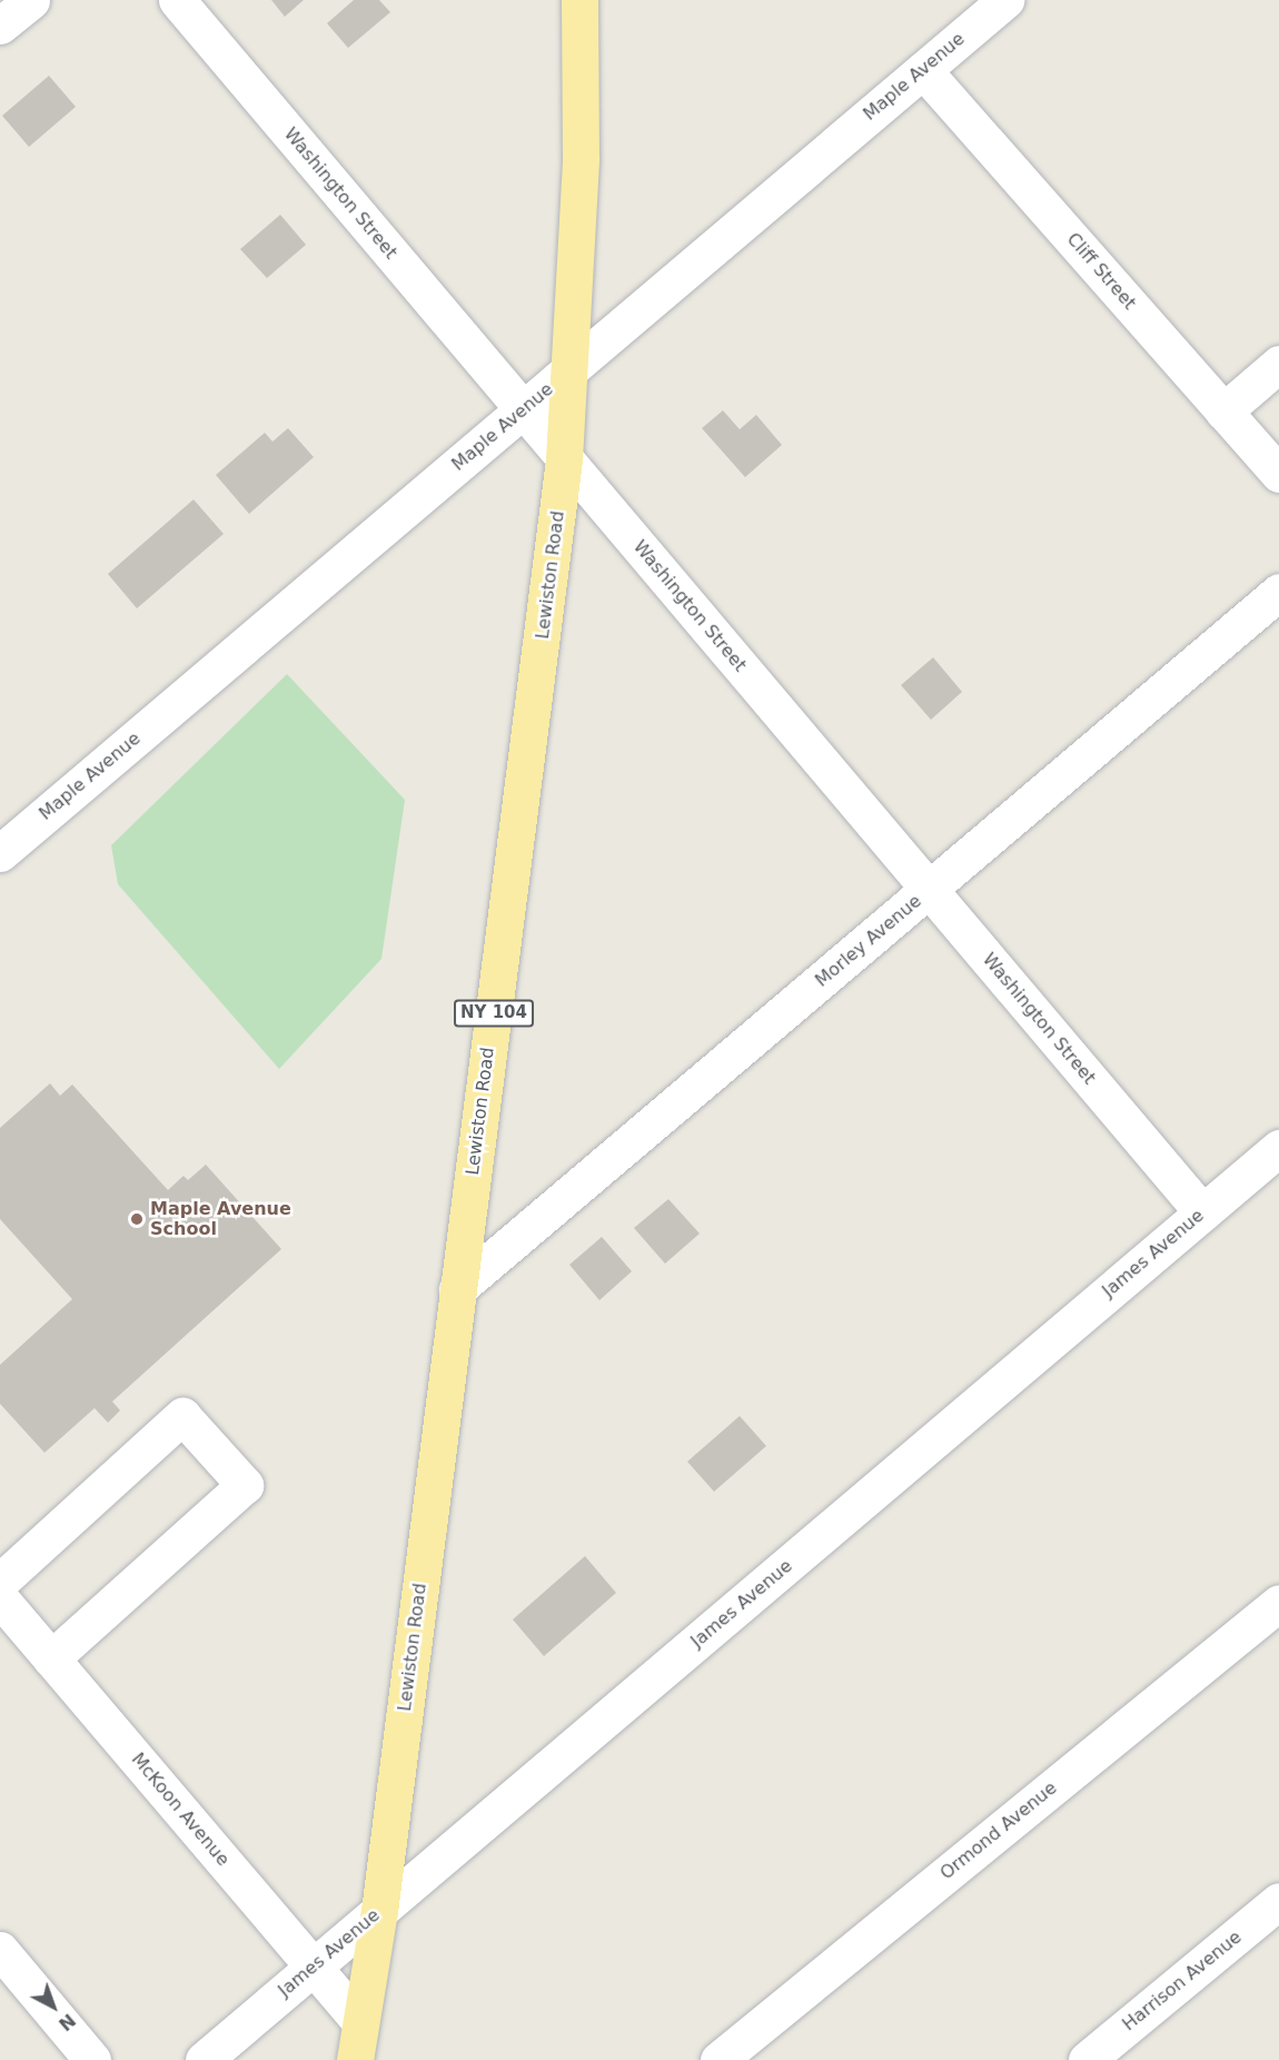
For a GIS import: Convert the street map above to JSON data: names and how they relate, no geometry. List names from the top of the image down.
{
  "streets": {
    "main road": ["Lewiston Road", "NY 104"],
    "street": [
      "Maple Avenue",
      "Washington Street",
      "Cliff Street",
      "Morley Avenue",
      "James Avenue",
      "McKoon Avenue",
      "Ormond Avenue",
      "Harrison Avenue"
    ]
  },
  "crossings": [
    ["Maple Avenue", "Washington Street"],
    ["Maple Avenue", "Cliff Street"],
    ["Maple Avenue", "Lewiston Road"],
    ["Washington Street", "Lewiston Road"],
    ["Washington Street", "Morley Avenue"],
    ["Washington Street", "James Avenue"],
    ["Lewiston Road", "Morley Avenue"],
    ["Lewiston Road", "James Avenue"],
    ["Lewiston Road", "McKoon Avenue"],
    ["James Avenue", "McKoon Avenue"]
  ],
  "places": ["Maple Avenue School"],
  "north": "bottom right"
}
